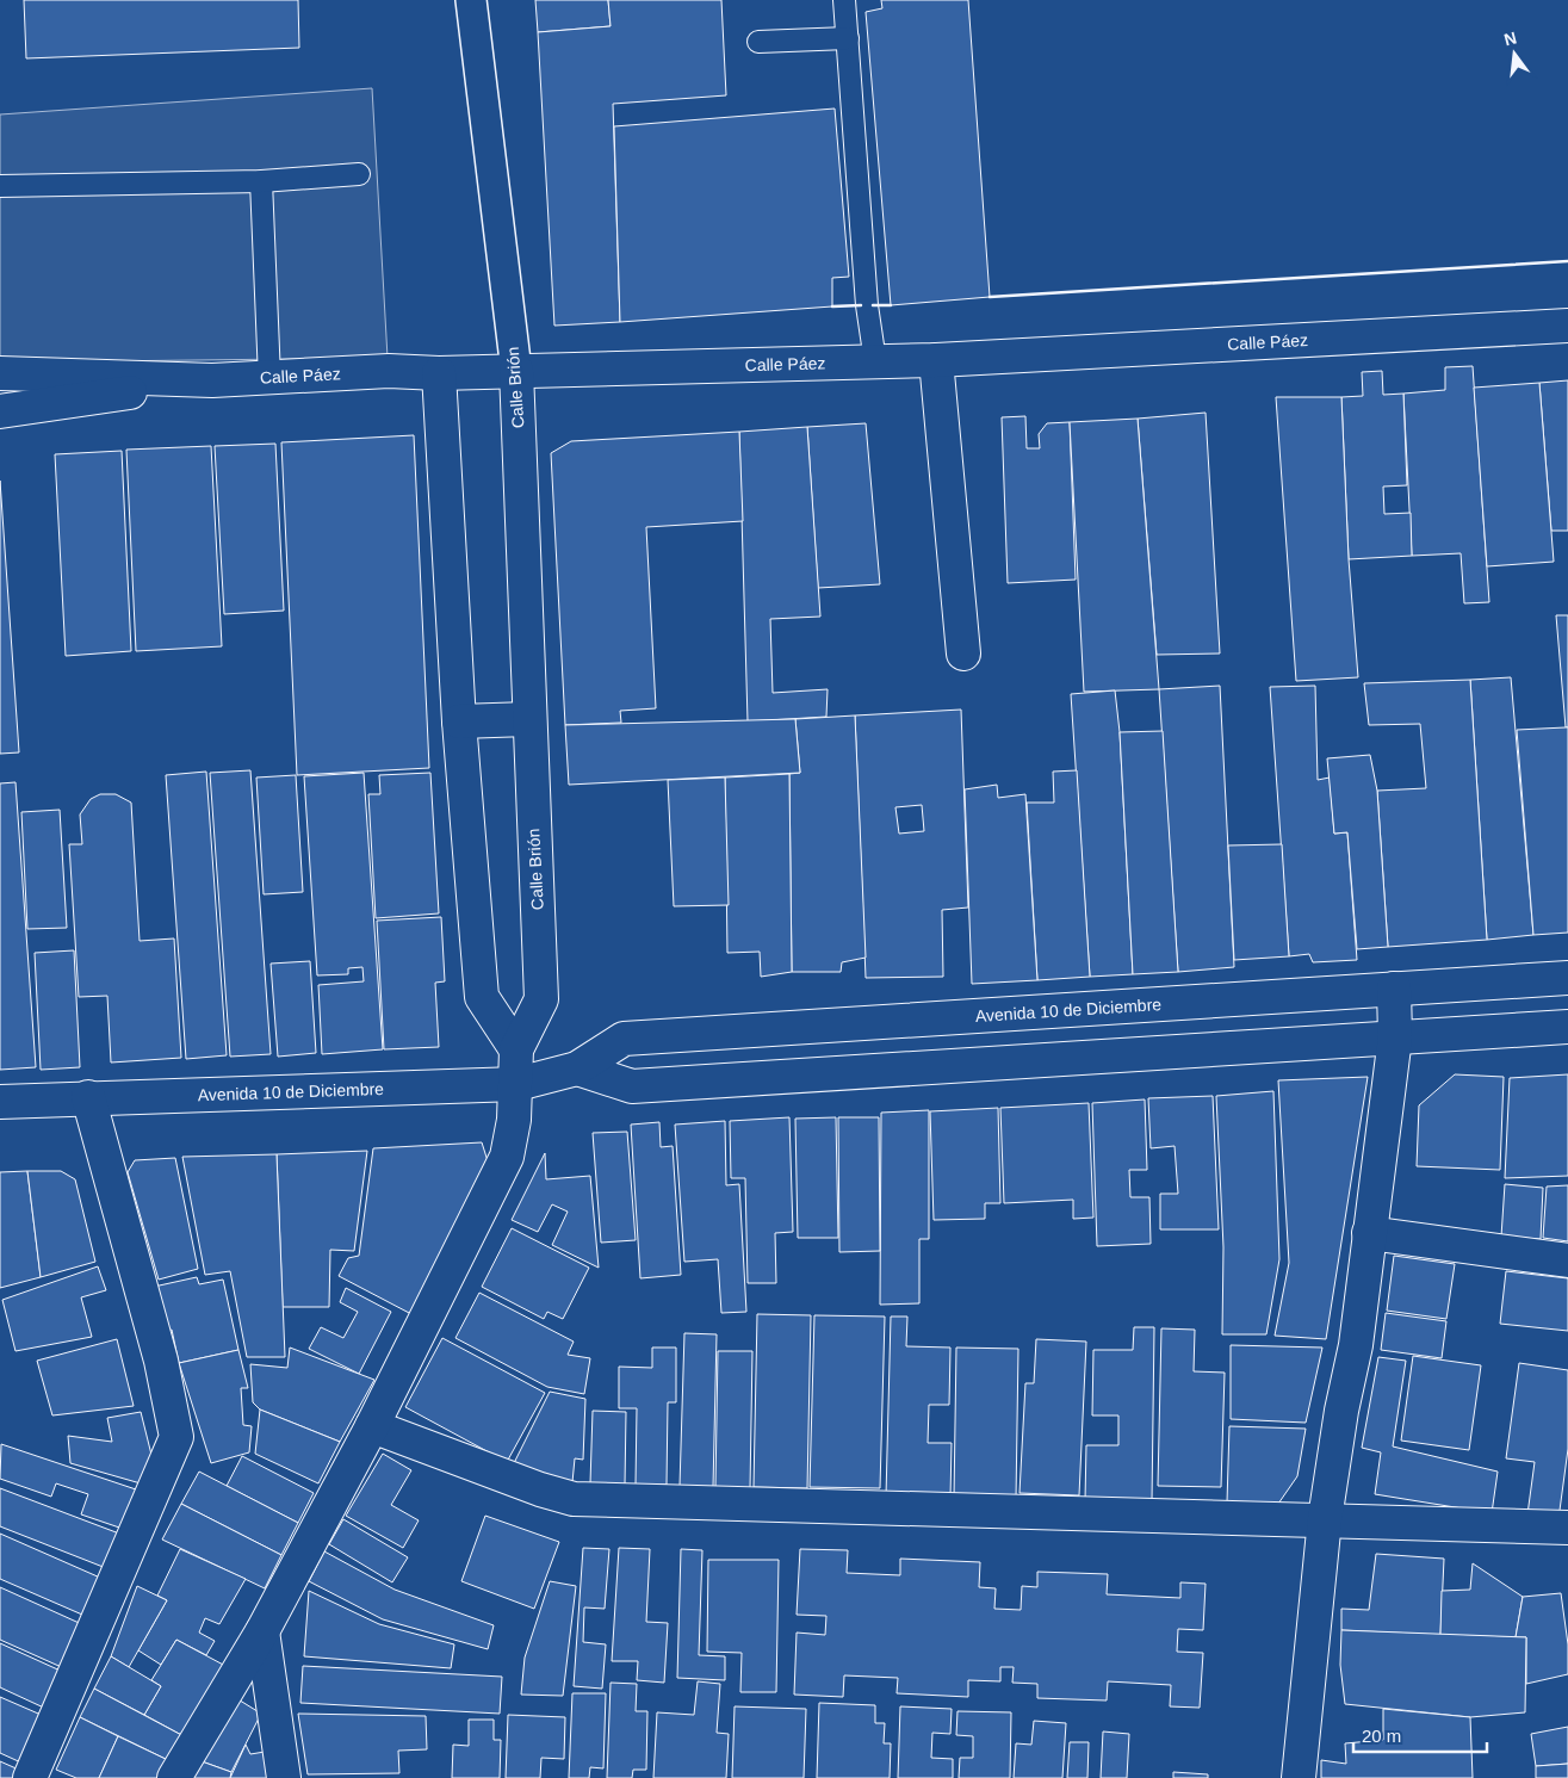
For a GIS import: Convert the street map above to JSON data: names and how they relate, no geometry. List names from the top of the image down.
{
  "streets": {
    "street": ["Calle Páez", "Calle Brión", "Avenida 10 de Diciembre"]
  },
  "crossings": [
    ["Calle Páez", "Calle Brión"]
  ],
  "scale_bar": "20 m",
  "north": "top"
}
